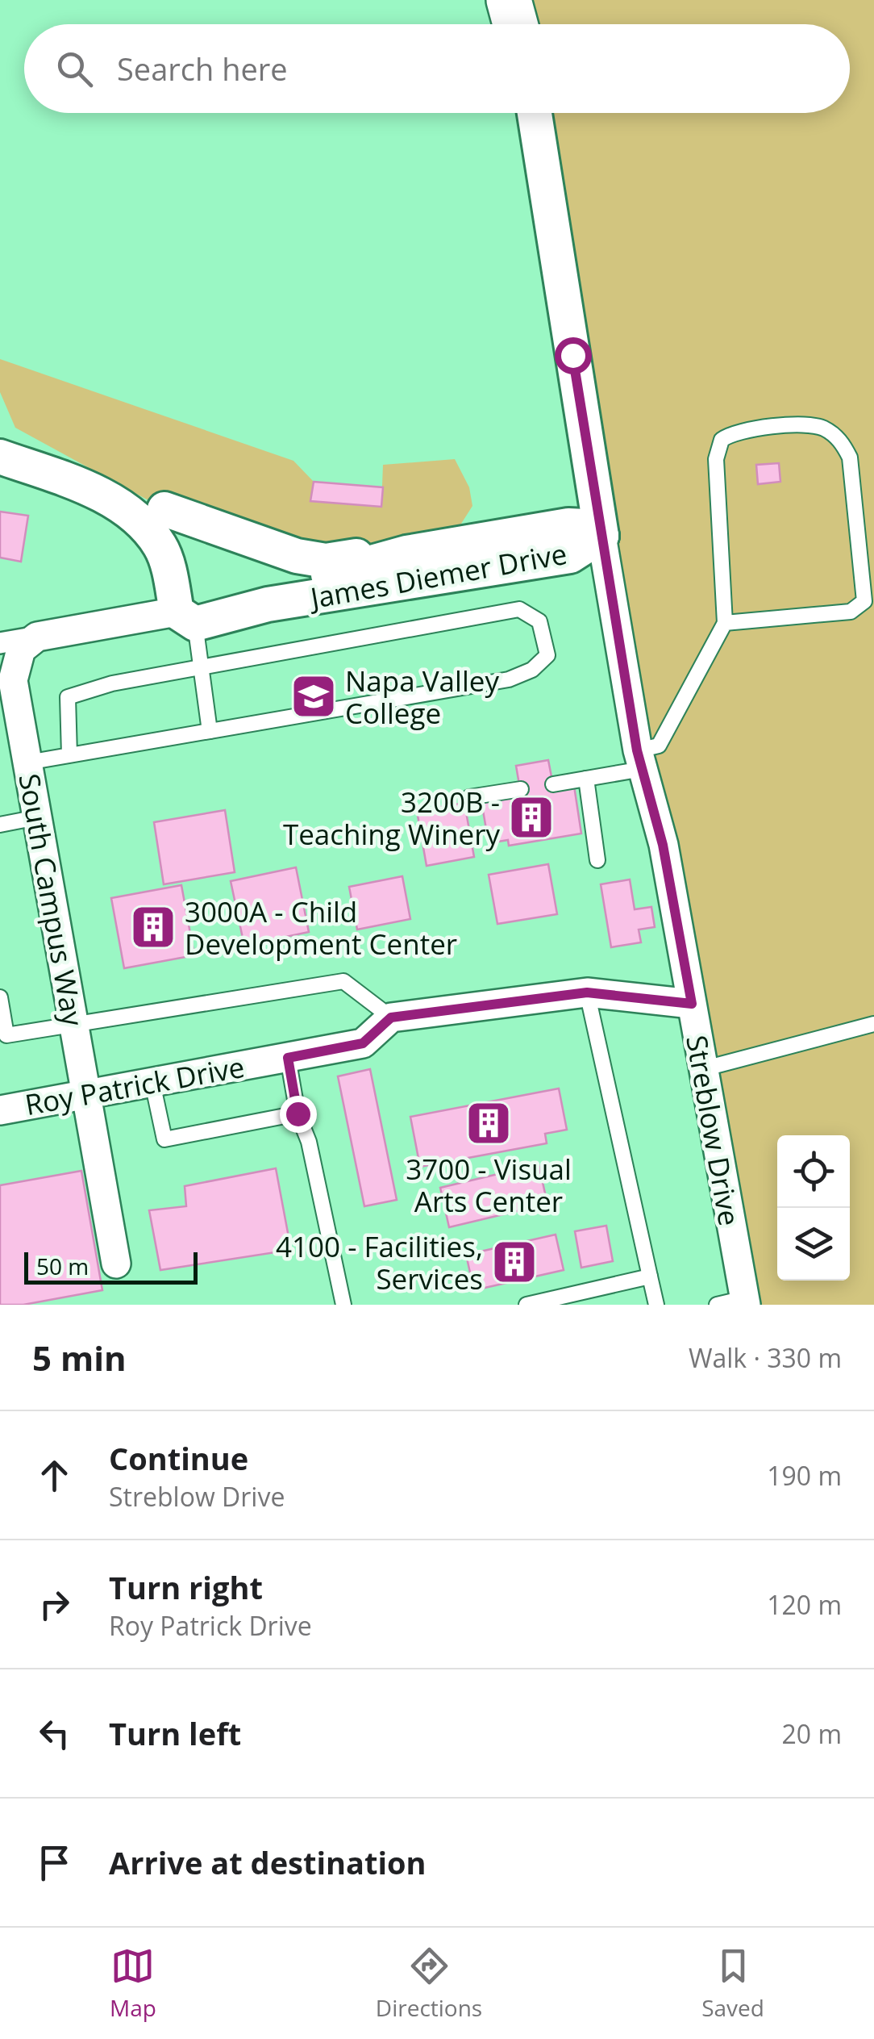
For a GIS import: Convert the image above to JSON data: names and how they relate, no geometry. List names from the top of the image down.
{
  "streets": {
    "street": [
      "James Diemer Drive",
      "South Campus Way",
      "Roy Patrick Drive",
      "Streblow Drive"
    ]
  },
  "crossings": [
    ["James Diemer Drive", "Streblow Drive"],
    ["South Campus Way", "Roy Patrick Drive"]
  ],
  "places": {
    "school or university": ["Napa Valley College"],
    "building": [
      "3200B - Teaching Winery",
      "3000A - Child Development Center",
      "3700 - Visual Arts Center",
      "4100 - Facilities, Services"
    ]
  },
  "scale_bar": "50 m",
  "page": {
    "search": "Search here",
    "scale": "50 m",
    "heading": ["5 min", "Walk · 330 m"],
    "list": [
      ["Continue", "Streblow Drive", "190 m"],
      ["Turn right", "Roy Patrick Drive", "120 m"],
      ["Turn left", "20 m"],
      "Arrive at destination"
    ],
    "nav": ["Map", "Directions", "Saved"]
  }
}
